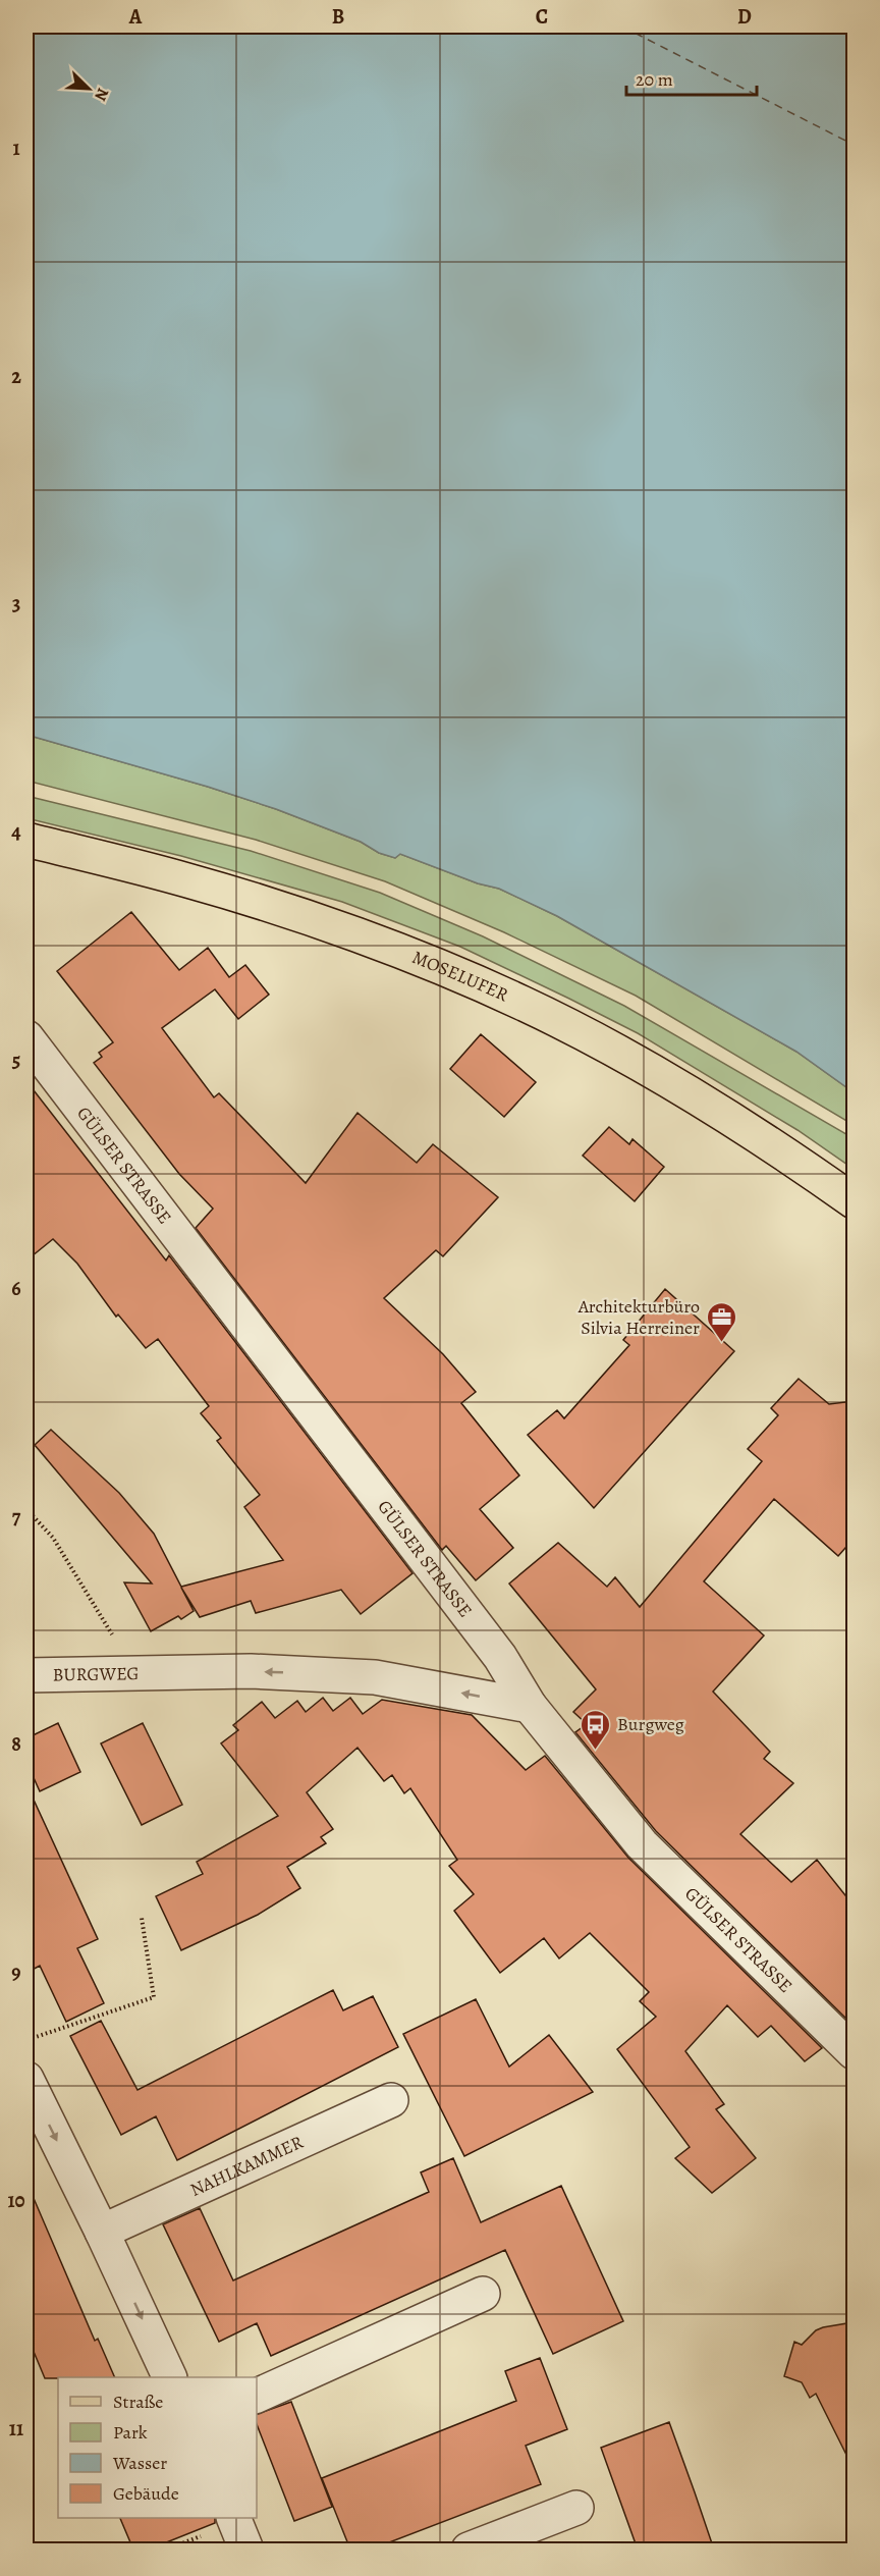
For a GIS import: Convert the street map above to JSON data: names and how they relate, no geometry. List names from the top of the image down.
{
  "streets": {
    "main road": ["MOSELUFER"],
    "street": ["GÜLSER STRASSE", "BURGWEG", "NAHLKAMMER"]
  },
  "crossings": [
    ["GÜLSER STRASSE", "BURGWEG"]
  ],
  "one_way": ["BURGWEG"],
  "places": {
    "office": ["Architekturbüro Silvia Herreiner"],
    "bus stop": ["Burgweg"]
  },
  "legend": [
    "Straße",
    "Park",
    "Wasser",
    "Gebäude"
  ],
  "scale_bar": "20 m",
  "north": "bottom right",
  "grid": {
    "columns": [
      "A",
      "B",
      "C",
      "D"
    ],
    "rows": [
      "1",
      "2",
      "3",
      "4",
      "5",
      "6",
      "7",
      "8",
      "9",
      "10",
      "11"
    ]
  }
}
